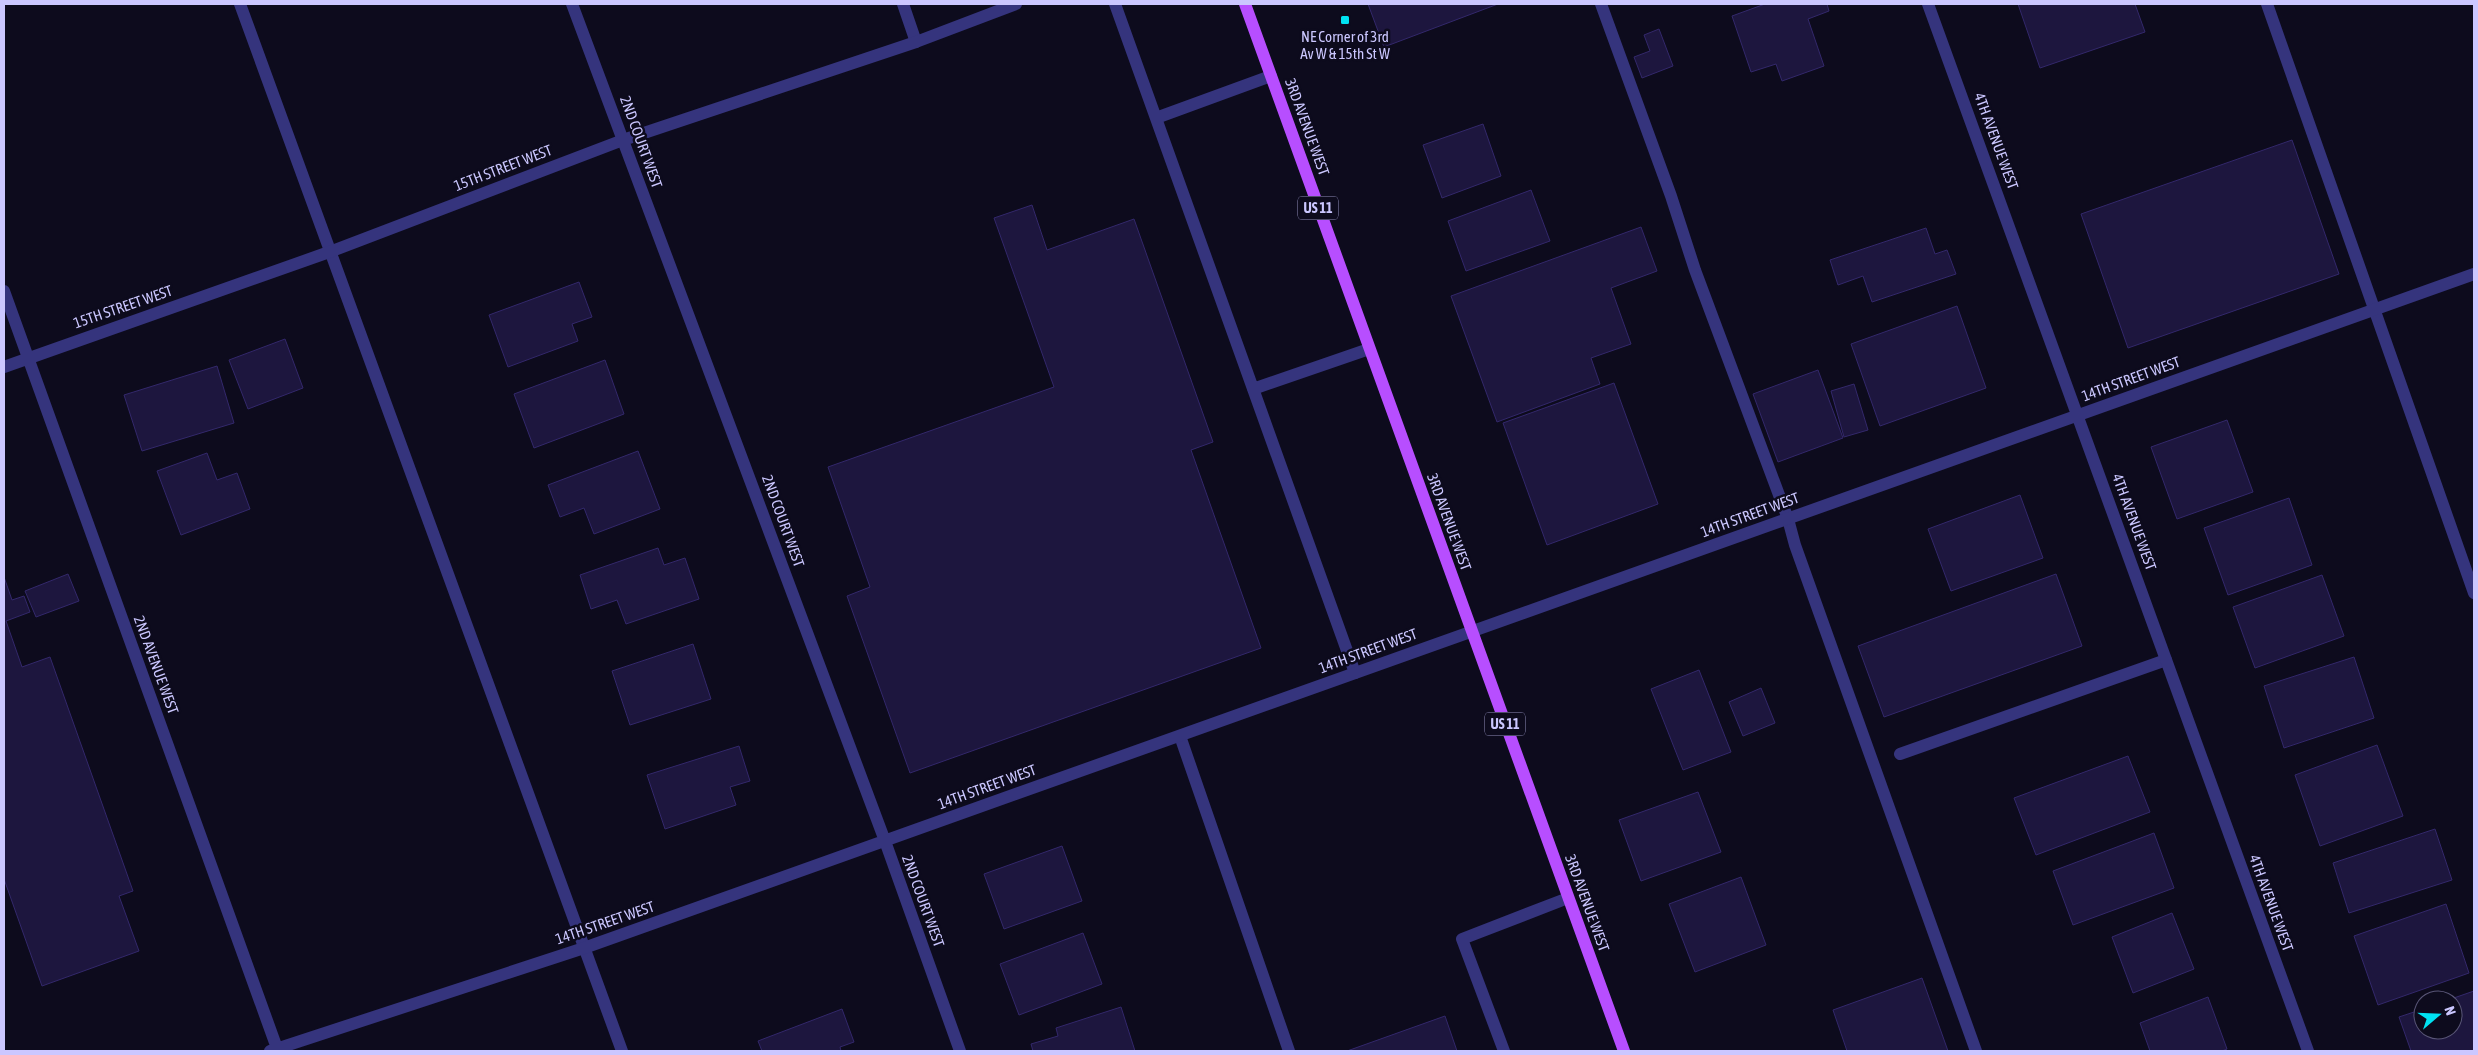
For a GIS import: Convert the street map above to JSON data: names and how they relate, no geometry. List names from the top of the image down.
{
  "streets": {
    "main road": ["3RD AVENUE WEST", "US 11"],
    "street": [
      "4TH AVENUE WEST",
      "2ND COURT WEST",
      "15TH STREET WEST",
      "14TH STREET WEST",
      "2ND AVENUE WEST"
    ]
  },
  "crossings": [
    ["3RD AVENUE WEST", "14TH STREET WEST"],
    ["4TH AVENUE WEST", "14TH STREET WEST"],
    ["2ND COURT WEST", "15TH STREET WEST"],
    ["2ND COURT WEST", "14TH STREET WEST"],
    ["15TH STREET WEST", "2ND AVENUE WEST"],
    ["14TH STREET WEST", "2ND AVENUE WEST"]
  ],
  "places": {
    "transit": ["NE Corner of 3rd Av W & 15th St W"]
  },
  "north": "right"
}
